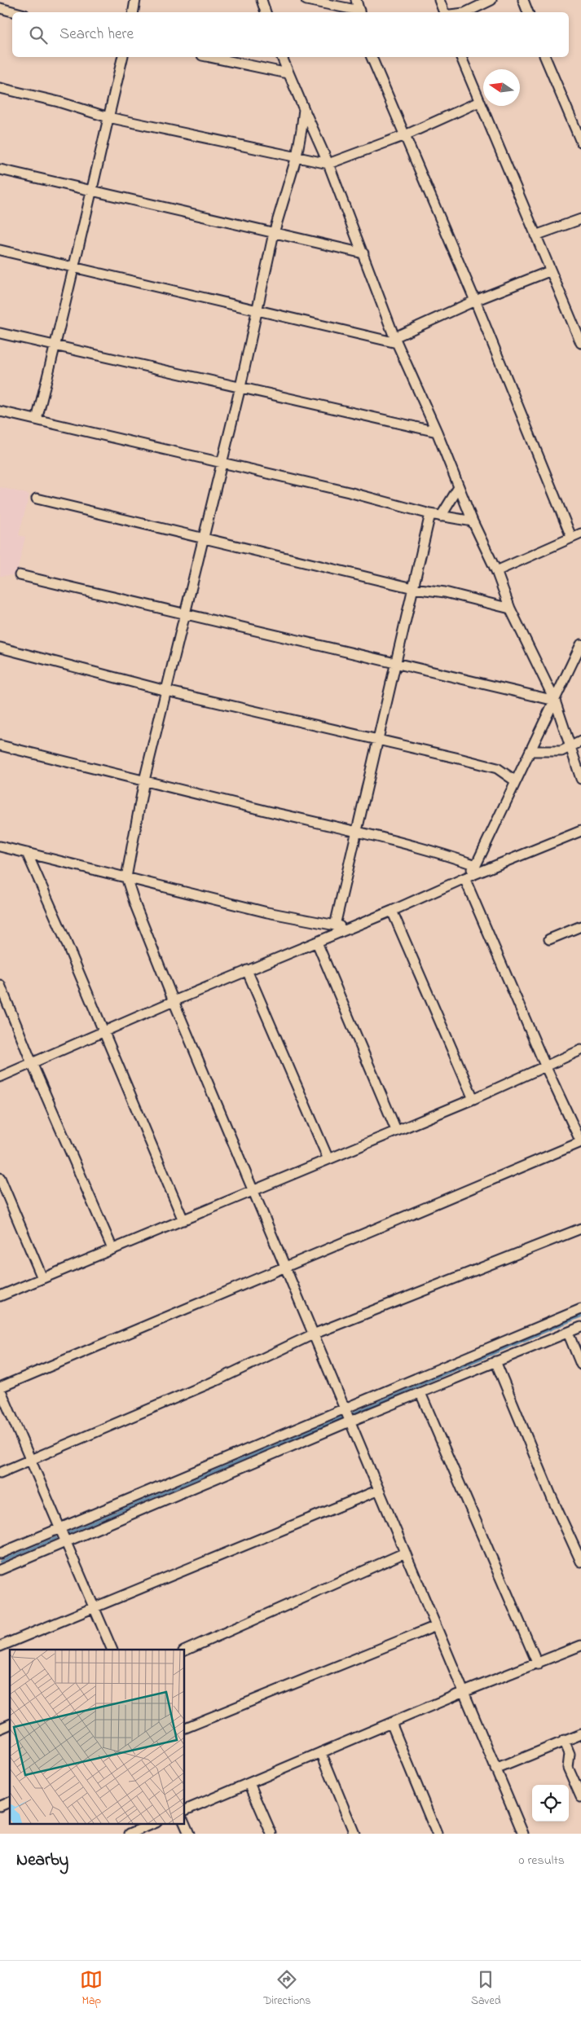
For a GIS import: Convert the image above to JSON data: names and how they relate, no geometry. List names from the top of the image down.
{
  "north": "left",
  "page": {
    "search": "Search here",
    "heading": ["Nearby", "0 results"],
    "nav": ["Map", "Directions", "Saved"]
  }
}
